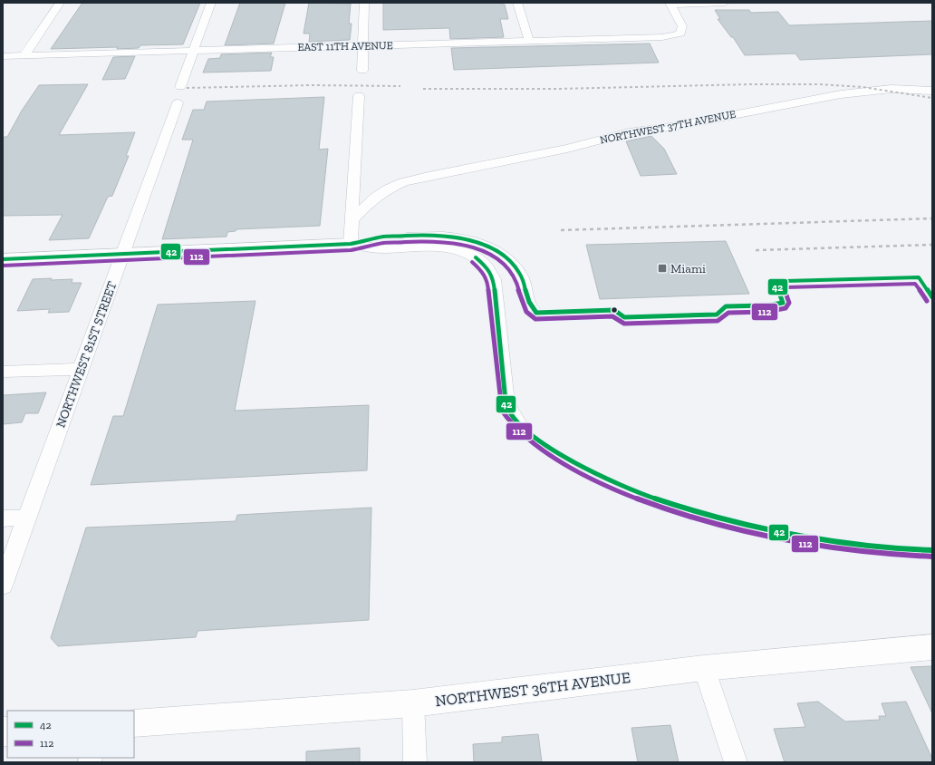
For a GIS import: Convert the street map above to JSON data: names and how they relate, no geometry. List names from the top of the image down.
{
  "streets": {
    "street": [
      "EAST 11TH AVENUE",
      "NORTHWEST 37TH AVENUE",
      "NORTHWEST 81ST STREET",
      "NORTHWEST 36TH AVENUE"
    ]
  },
  "places": {
    "transit": ["Miami"]
  },
  "lines": ["transit line 42", "transit line 112"],
  "legend": ["42", "112"]
}
